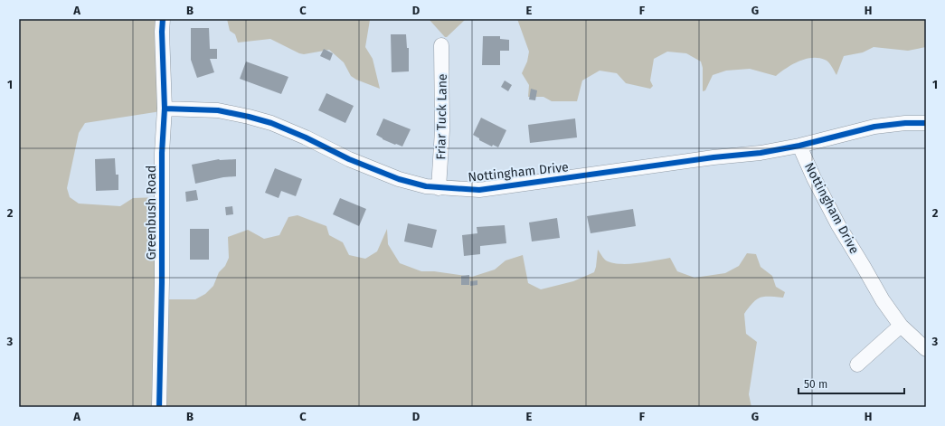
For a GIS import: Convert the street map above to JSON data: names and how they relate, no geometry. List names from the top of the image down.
{
  "streets": {
    "street": ["Friar Tuck Lane", "Nottingham Drive", "Greenbush Road"]
  },
  "crossings": [
    ["Friar Tuck Lane", "Nottingham Drive"],
    ["Nottingham Drive", "Greenbush Road"]
  ],
  "scale_bar": "50 m",
  "grid": {
    "columns": [
      "A",
      "B",
      "C",
      "D",
      "E",
      "F",
      "G",
      "H"
    ],
    "rows": ["1", "2", "3"]
  }
}
